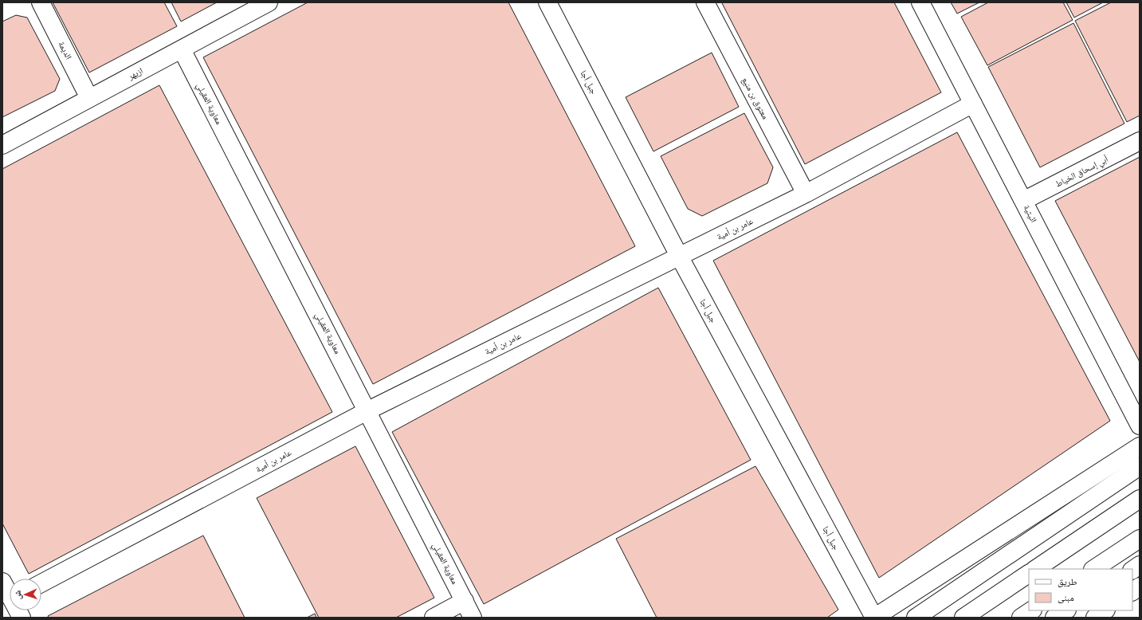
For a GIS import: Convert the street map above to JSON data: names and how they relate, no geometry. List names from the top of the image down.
{
  "streets": {
    "street": [
      "الديمة",
      "ازيهر",
      "جبل أجا",
      "معتوق بن منيع",
      "معاوية العقيلي",
      "أبي إسحاق الخياط",
      "اثيثية",
      "عامر بن أمية"
    ]
  },
  "crossings": [
    ["الديمة", "ازيهر"],
    ["ازيهر", "معاوية العقيلي"],
    ["جبل أجا", "عامر بن أمية"],
    ["معتوق بن منيع", "عامر بن أمية"],
    ["معاوية العقيلي", "عامر بن أمية"],
    ["أبي إسحاق الخياط", "اثيثية"],
    ["اثيثية", "عامر بن أمية"]
  ],
  "legend": ["طريق", "مبنى"],
  "north": "left"
}
